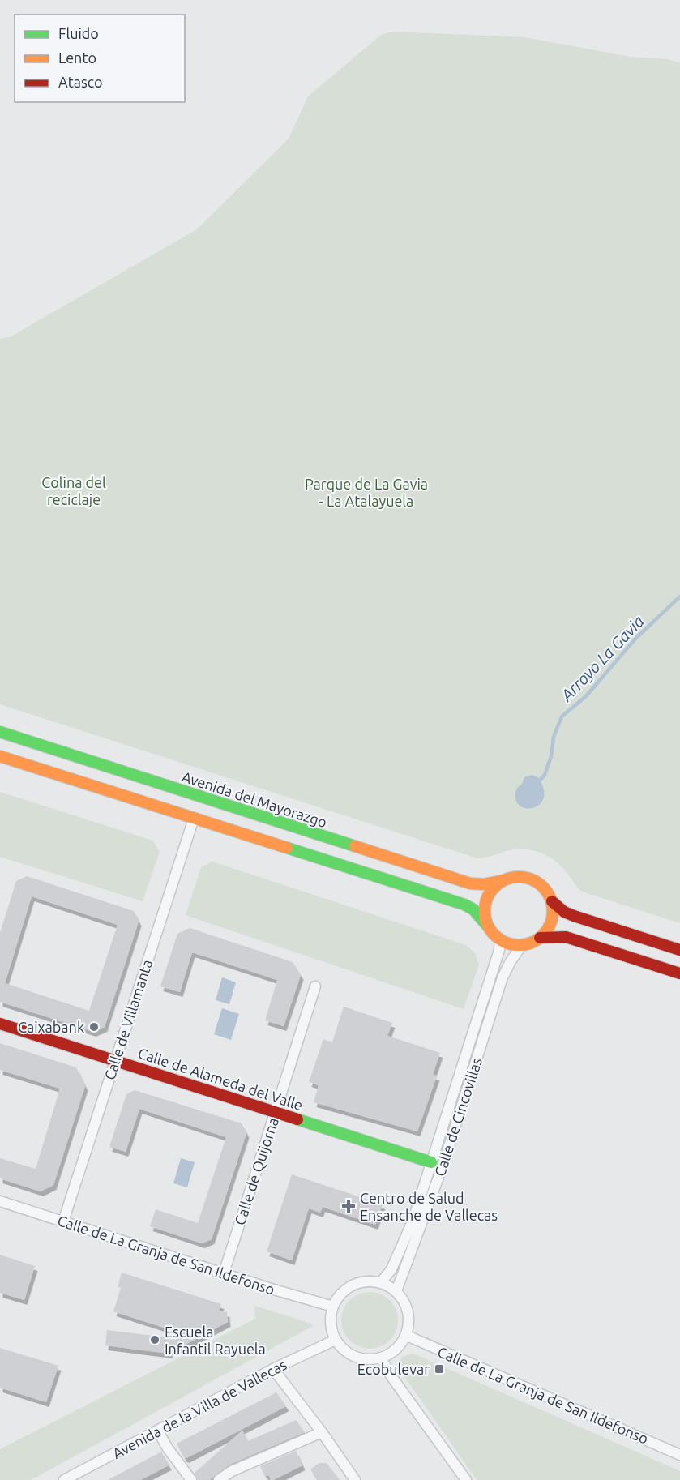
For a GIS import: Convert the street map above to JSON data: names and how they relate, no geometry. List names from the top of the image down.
{
  "streets": {
    "main road": ["Avenida del Mayorazgo", "Calle de Alameda del Valle"],
    "street": [
      "Calle de Villamanta",
      "Calle de Cincovillas",
      "Calle de Quijorna",
      "Calle de La Granja de San Ildefonso",
      "Avenida de la Villa de Vallecas"
    ]
  },
  "crossings": [
    ["Avenida del Mayorazgo", "Calle de Cincovillas"],
    ["Calle de Villamanta", "Calle de Alameda del Valle"],
    ["Calle de Villamanta", "Calle de La Granja de San Ildefonso"],
    ["Calle de Alameda del Valle", "Calle de Cincovillas"],
    ["Calle de Alameda del Valle", "Calle de Quijorna"],
    ["Calle de Cincovillas", "Calle de La Granja de San Ildefonso"],
    ["Calle de Cincovillas", "Avenida de la Villa de Vallecas"],
    ["Calle de Quijorna", "Calle de La Granja de San Ildefonso"],
    ["Calle de La Granja de San Ildefonso", "Avenida de la Villa de Vallecas"]
  ],
  "water": ["Arroyo La Gavia"],
  "parks": ["Colina del reciclaje", "Parque de La Gavia - La Atalayuela"],
  "places": {
    "other": ["Caixabank", "Escuela Infantil Rayuela"],
    "health": ["Centro de Salud Ensanche de Vallecas"],
    "transit": ["Ecobulevar"]
  },
  "legend": ["Fluido", "Lento", "Atasco"]
}
